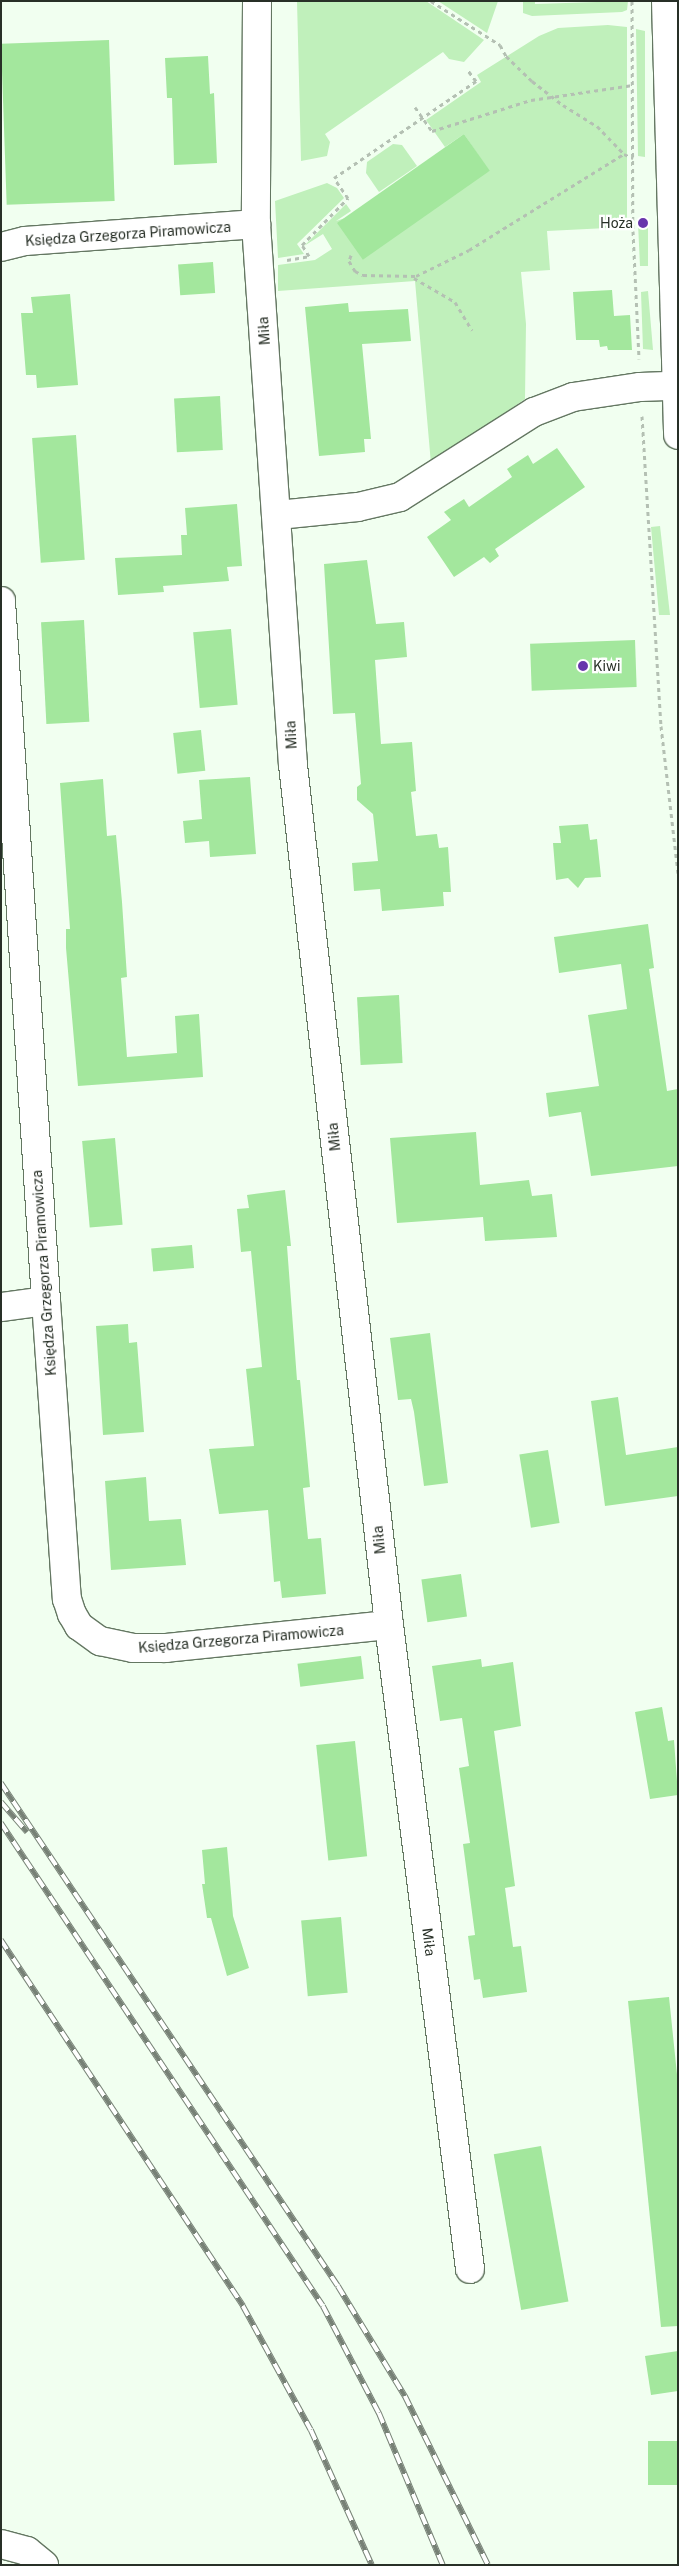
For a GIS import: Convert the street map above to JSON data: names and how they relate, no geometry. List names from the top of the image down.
{
  "streets": {
    "street": ["Księdza Grzegorza Piramowicza", "Miła"]
  },
  "crossings": [
    ["Księdza Grzegorza Piramowicza", "Miła"]
  ],
  "places": ["Hoża", "Kiwi"]
}
